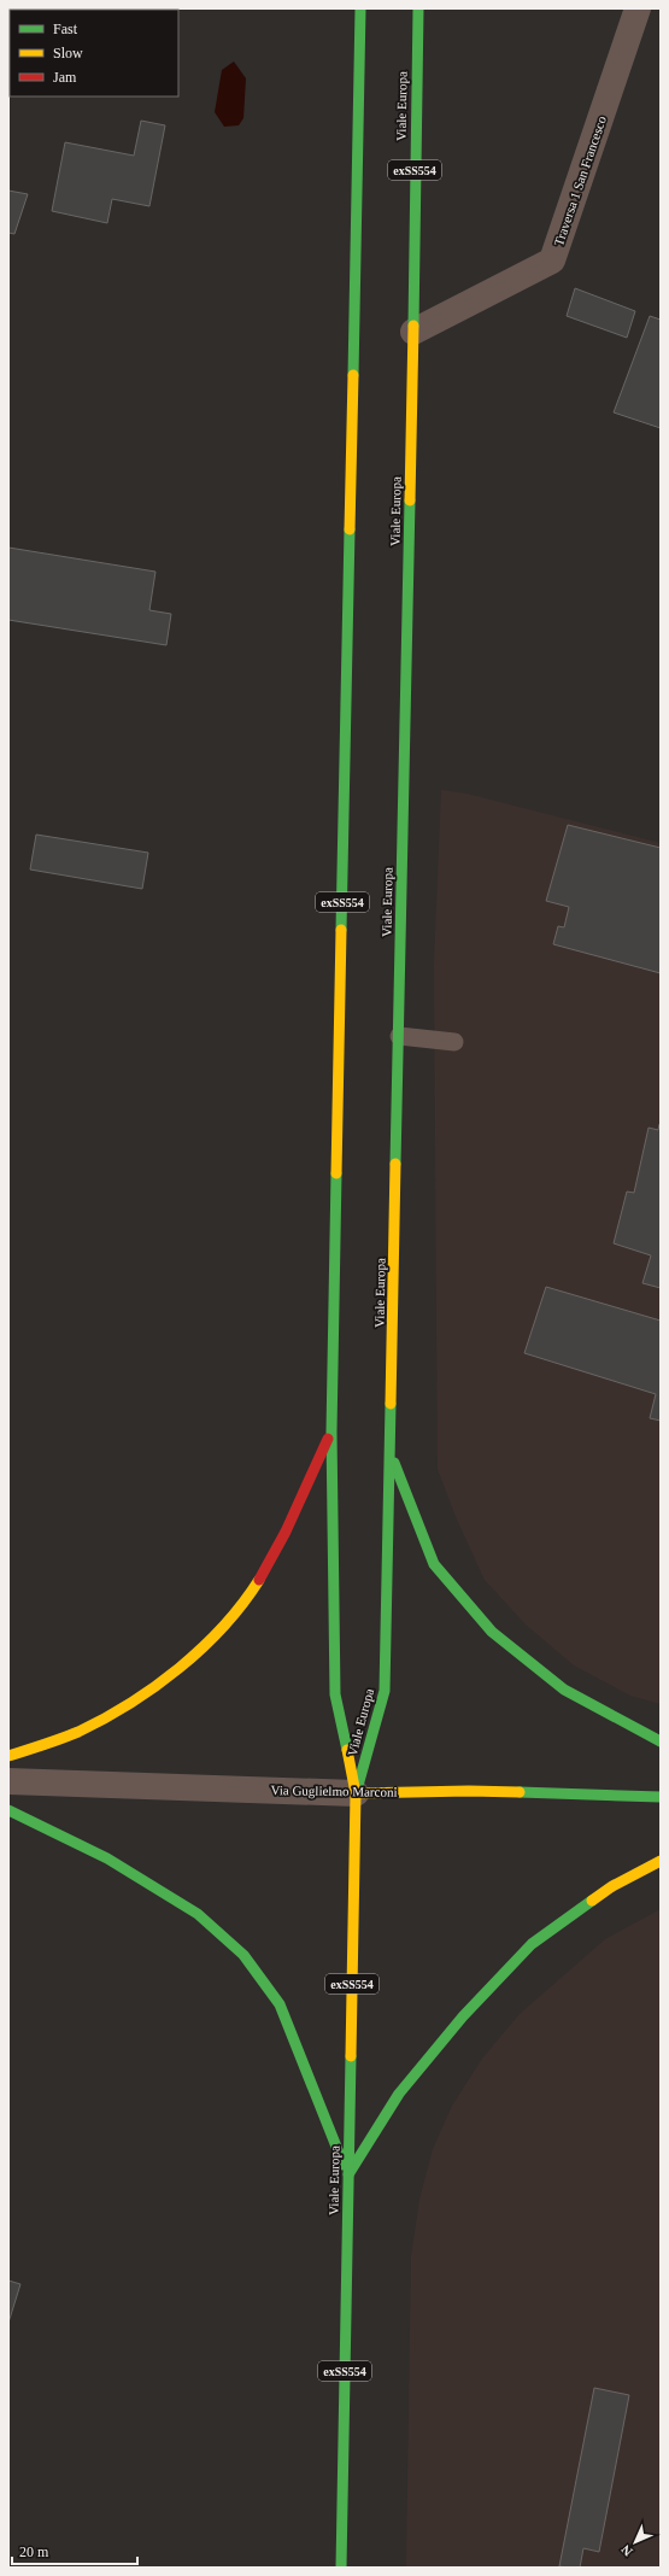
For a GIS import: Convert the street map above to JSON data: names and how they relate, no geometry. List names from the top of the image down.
{
  "streets": {
    "main road": ["Viale Europa", "exSS554", "Via Guglielmo Marconi"],
    "street": ["Traversa 1 San Francesco"]
  },
  "crossings": [
    ["Viale Europa", "Traversa 1 San Francesco"],
    ["Viale Europa", "Via Guglielmo Marconi"]
  ],
  "legend": ["Fast", "Slow", "Jam"],
  "scale_bar": "20 m",
  "north": "bottom left"
}
